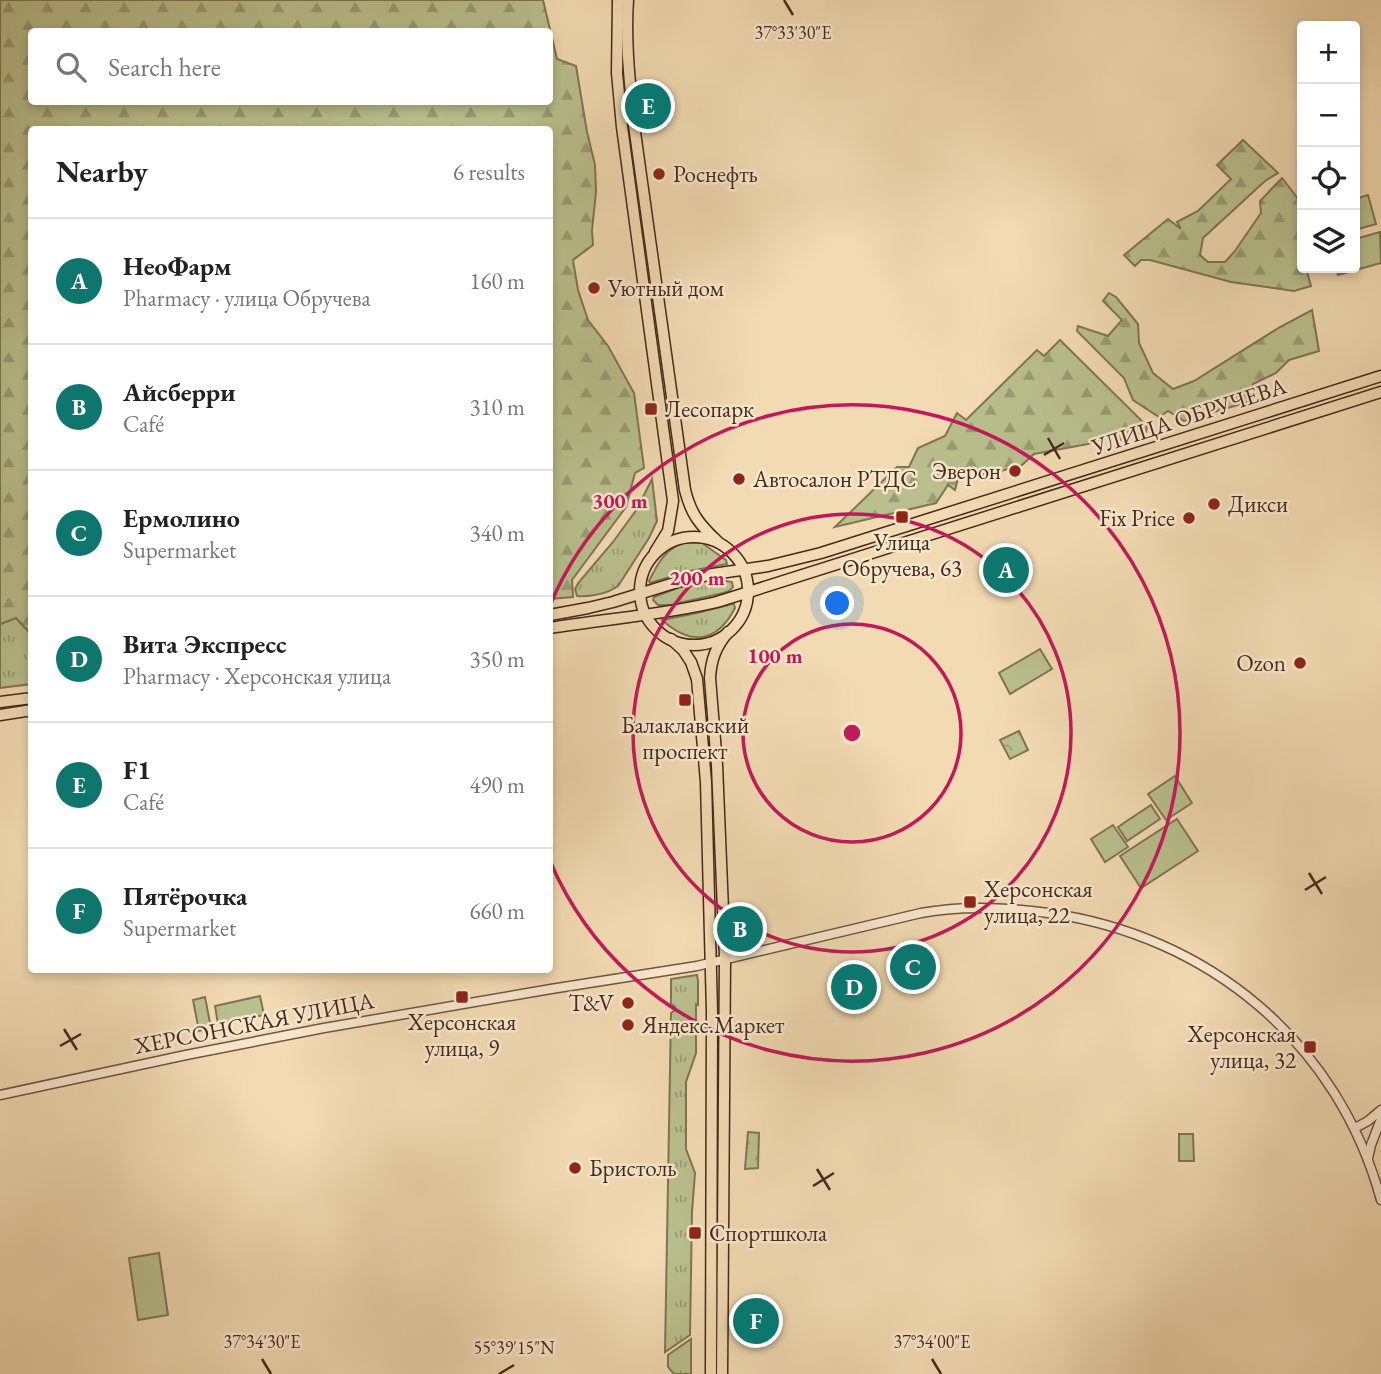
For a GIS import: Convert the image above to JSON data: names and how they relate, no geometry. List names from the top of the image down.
{
  "streets": {
    "main road": ["УЛИЦА ОБРУЧЕВА"],
    "street": ["ХЕРСОНСКАЯ УЛИЦА"]
  },
  "places": {
    "other": [
      "Роснефть",
      "Уютный дом",
      "Эверон",
      "Автосалон РТДС",
      "Дикси",
      "Fix Price",
      "Ozon",
      "T&V",
      "Яндекс.Маркет",
      "Бристоль"
    ],
    "transit": [
      "Лесопарк",
      "Улица Обручева, 63",
      "Балаклавский проспект",
      "Херсонская улица, 22",
      "Херсонская улица, 9",
      "Херсонская улица, 32",
      "Спортшкола"
    ]
  },
  "page": {
    "map_buttons": ["+", "−"],
    "search": "Search here",
    "pins": [
      "E",
      "A",
      "B",
      "C",
      "D",
      "F"
    ],
    "heading": ["Nearby", "6 results"],
    "list": [
      {
        "mark": "A",
        "name": "НеоФарм",
        "note": "Pharmacy · улица Обручева",
        "value": "160 m"
      },
      {
        "mark": "B",
        "name": "Айсберри",
        "note": "Café",
        "value": "310 m"
      },
      {
        "mark": "C",
        "name": "Ермолино",
        "note": "Supermarket",
        "value": "340 m"
      },
      {
        "mark": "D",
        "name": "Вита Экспресс",
        "note": "Pharmacy · Херсонская улица",
        "value": "350 m"
      },
      {
        "mark": "E",
        "name": "F1",
        "note": "Café",
        "value": "490 m"
      },
      {
        "mark": "F",
        "name": "Пятёрочка",
        "note": "Supermarket",
        "value": "660 m"
      }
    ]
  },
  "coordinates": [
    "37°33'30\"E",
    "37°34'30\"E",
    "37°34'00\"E",
    "55°39'15\"N"
  ],
  "rings": ["300 m", "200 m", "100 m"]
}
